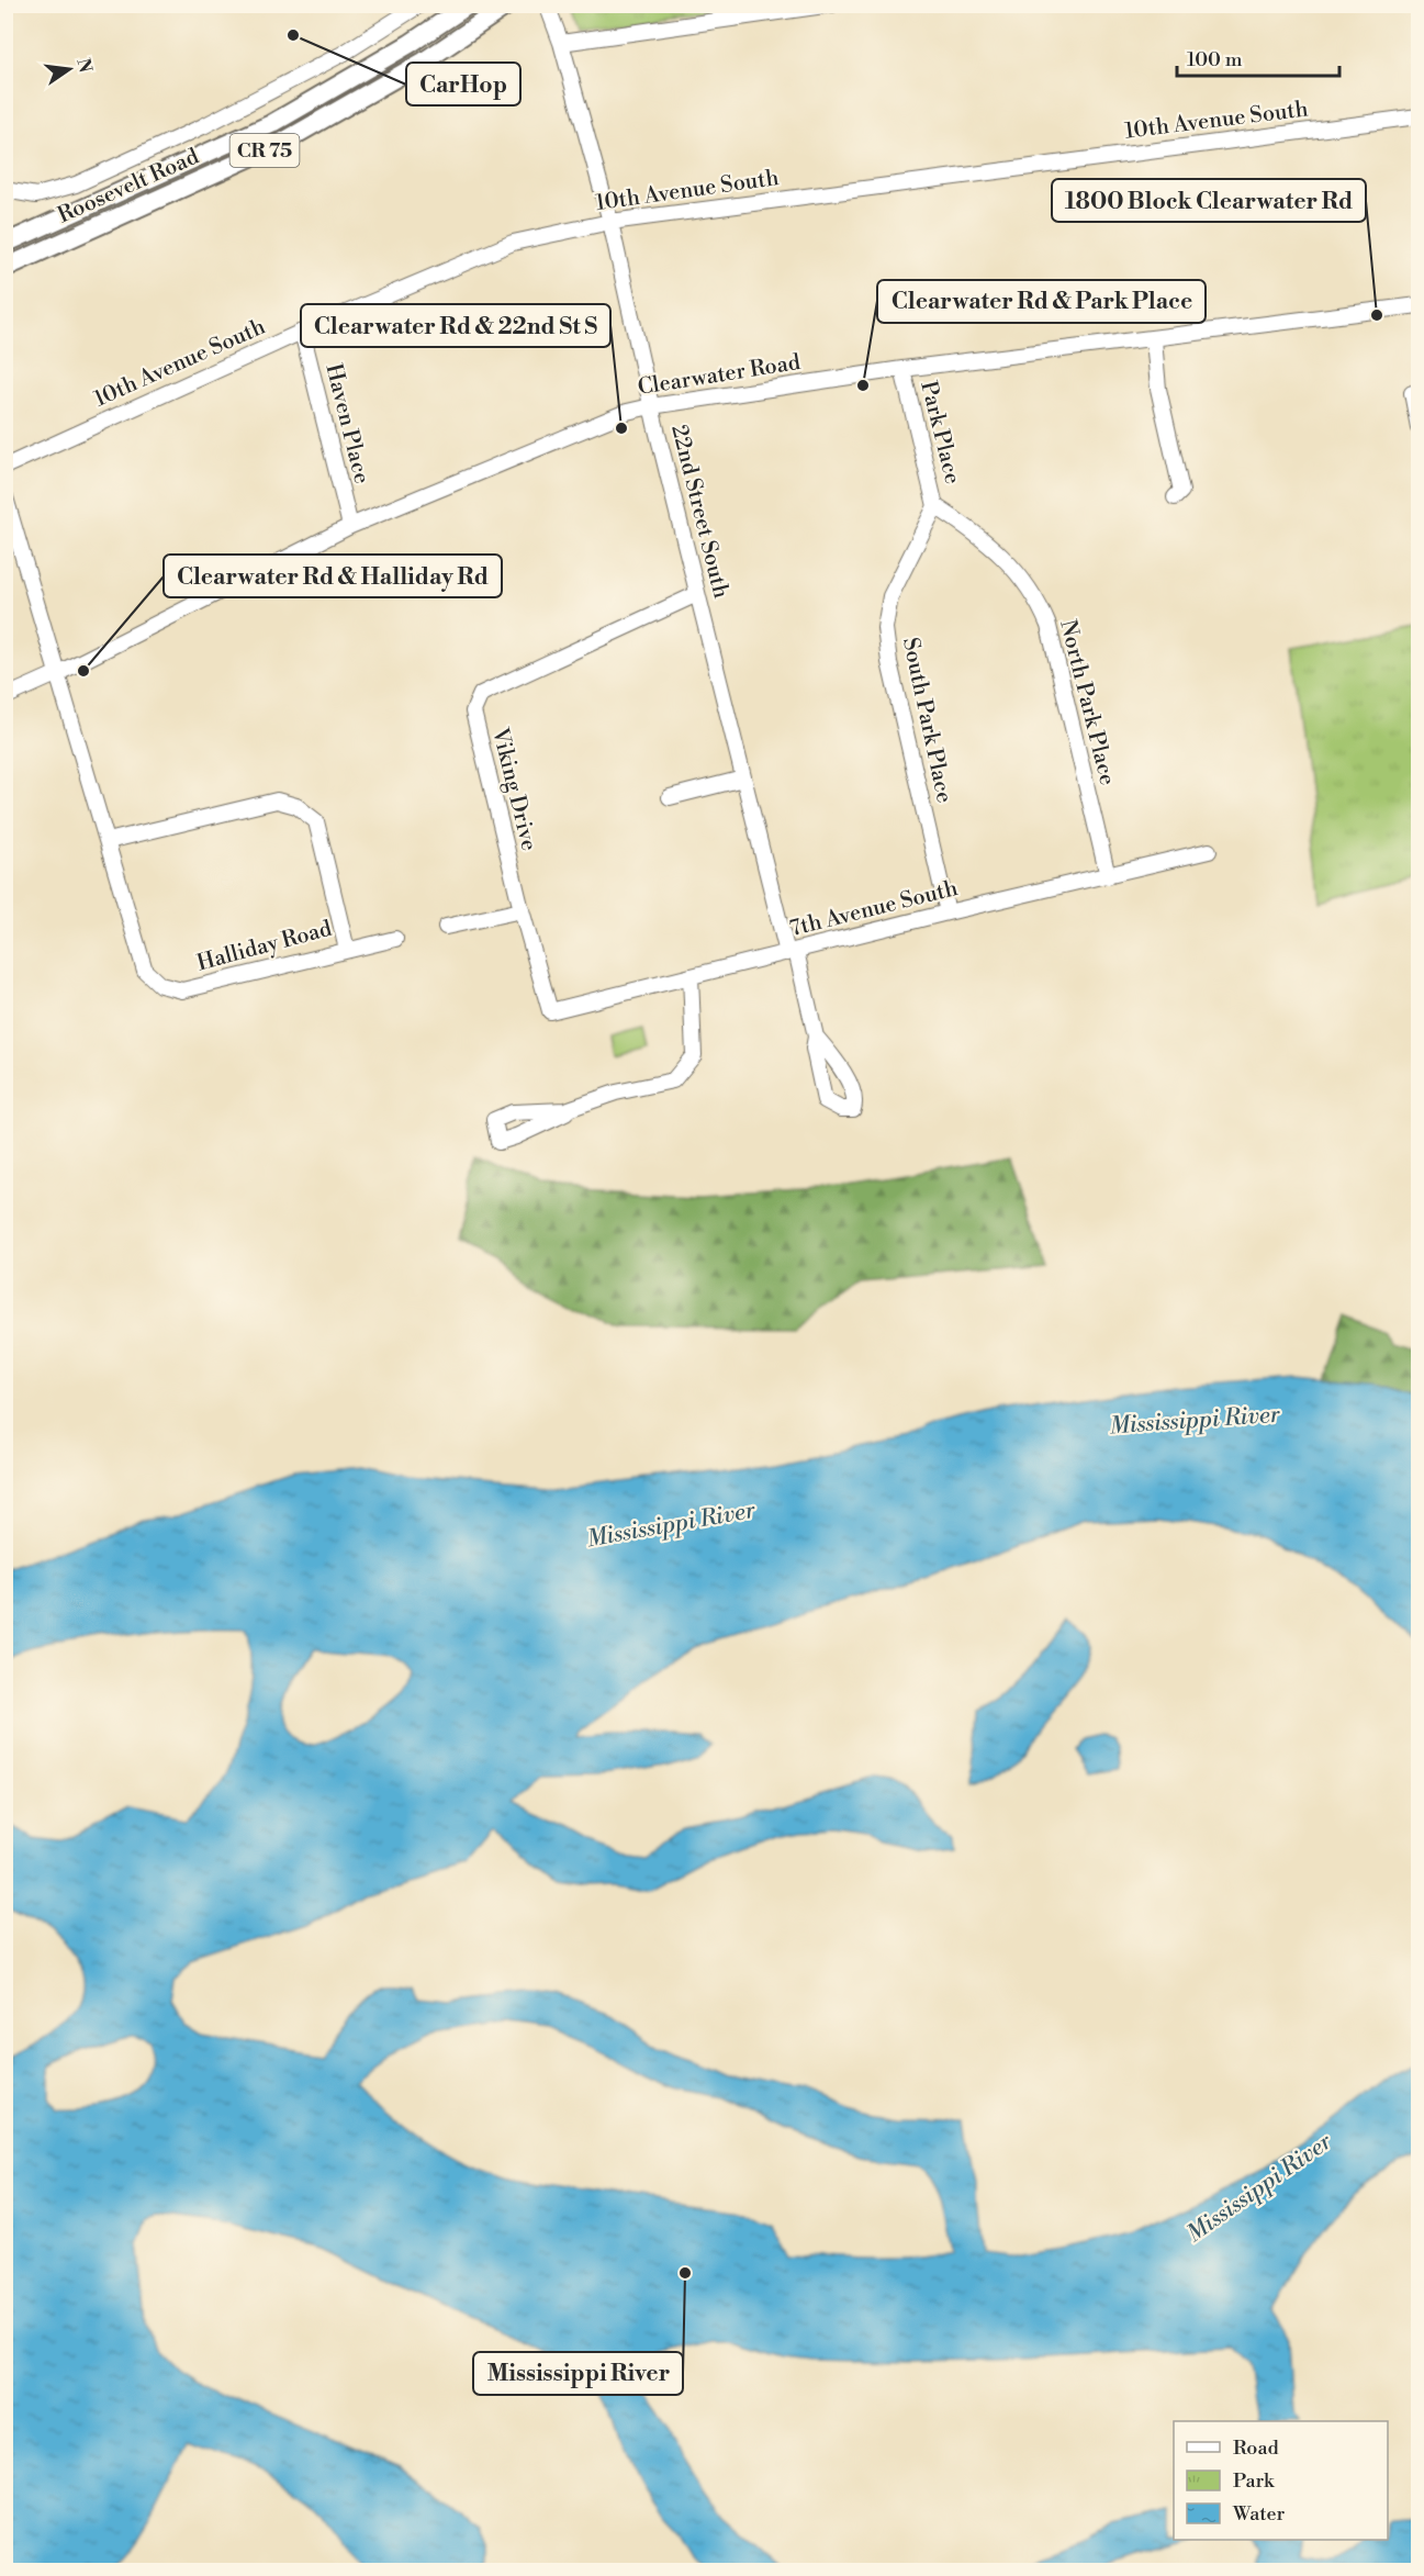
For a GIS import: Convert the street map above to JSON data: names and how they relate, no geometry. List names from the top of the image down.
{
  "streets": {
    "main road": ["CR 75", "Roosevelt Road"],
    "street": [
      "10th Avenue South",
      "Clearwater Road",
      "Haven Place",
      "Park Place",
      "22nd Street South",
      "North Park Place",
      "South Park Place",
      "Viking Drive",
      "7th Avenue South",
      "Halliday Road"
    ]
  },
  "crossings": [
    ["10th Avenue South", "Haven Place"],
    ["10th Avenue South", "22nd Street South"],
    ["Clearwater Road", "Haven Place"],
    ["Clearwater Road", "Park Place"],
    ["Clearwater Road", "22nd Street South"],
    ["Clearwater Road", "Halliday Road"],
    ["Park Place", "North Park Place"],
    ["Park Place", "South Park Place"],
    ["22nd Street South", "Viking Drive"],
    ["22nd Street South", "7th Avenue South"],
    ["North Park Place", "South Park Place"],
    ["North Park Place", "7th Avenue South"],
    ["South Park Place", "7th Avenue South"],
    ["Viking Drive", "7th Avenue South"]
  ],
  "water": ["Mississippi River"],
  "places": [
    "CarHop",
    "1800 Block Clearwater Rd",
    "Clearwater Rd & Park Place",
    "Clearwater Rd & 22nd St S",
    "Clearwater Rd & Halliday Rd",
    "Mississippi River"
  ],
  "legend": ["Road", "Park", "Water"],
  "scale_bar": "100 m",
  "north": "right"
}
